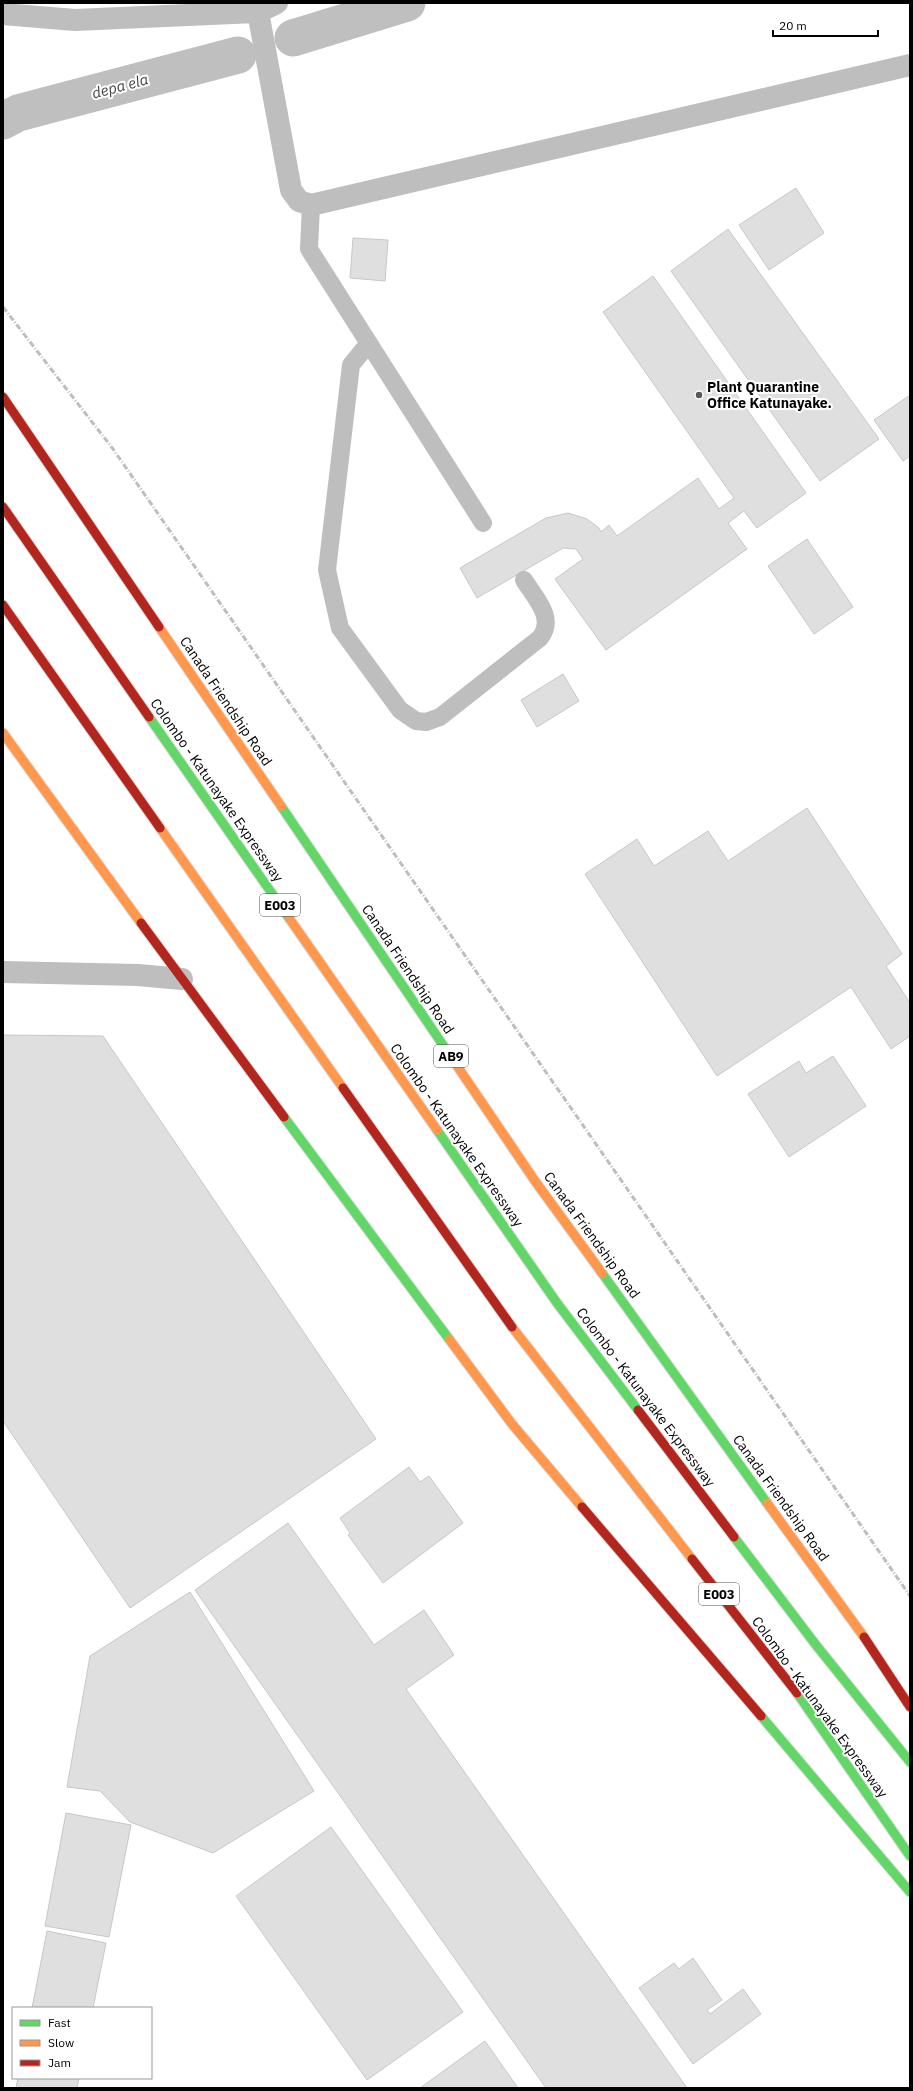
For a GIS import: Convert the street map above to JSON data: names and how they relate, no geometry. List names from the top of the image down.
{
  "streets": {
    "main road": [
      "Canada Friendship Road",
      "Colombo - Katunayake Expressway",
      "E003",
      "AB9"
    ]
  },
  "water": ["depa ela"],
  "places": ["Plant Quarantine Office Katunayake."],
  "legend": ["Fast", "Slow", "Jam"],
  "scale_bar": "20 m"
}
